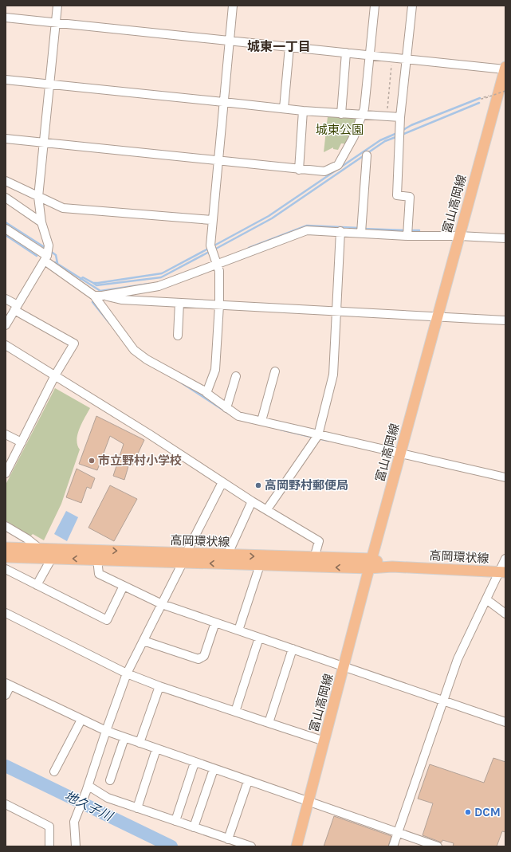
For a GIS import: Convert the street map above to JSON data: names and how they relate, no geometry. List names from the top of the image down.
{
  "streets": {
    "main road": ["富山高岡線", "高岡環状線"]
  },
  "crossings": [
    ["富山高岡線", "高岡環状線"]
  ],
  "districts": ["城東一丁目"],
  "water": ["地久子川"],
  "parks": ["城東公園"],
  "places": ["市立野村小学校", "高岡野村郵便局", "DCM"]
}
